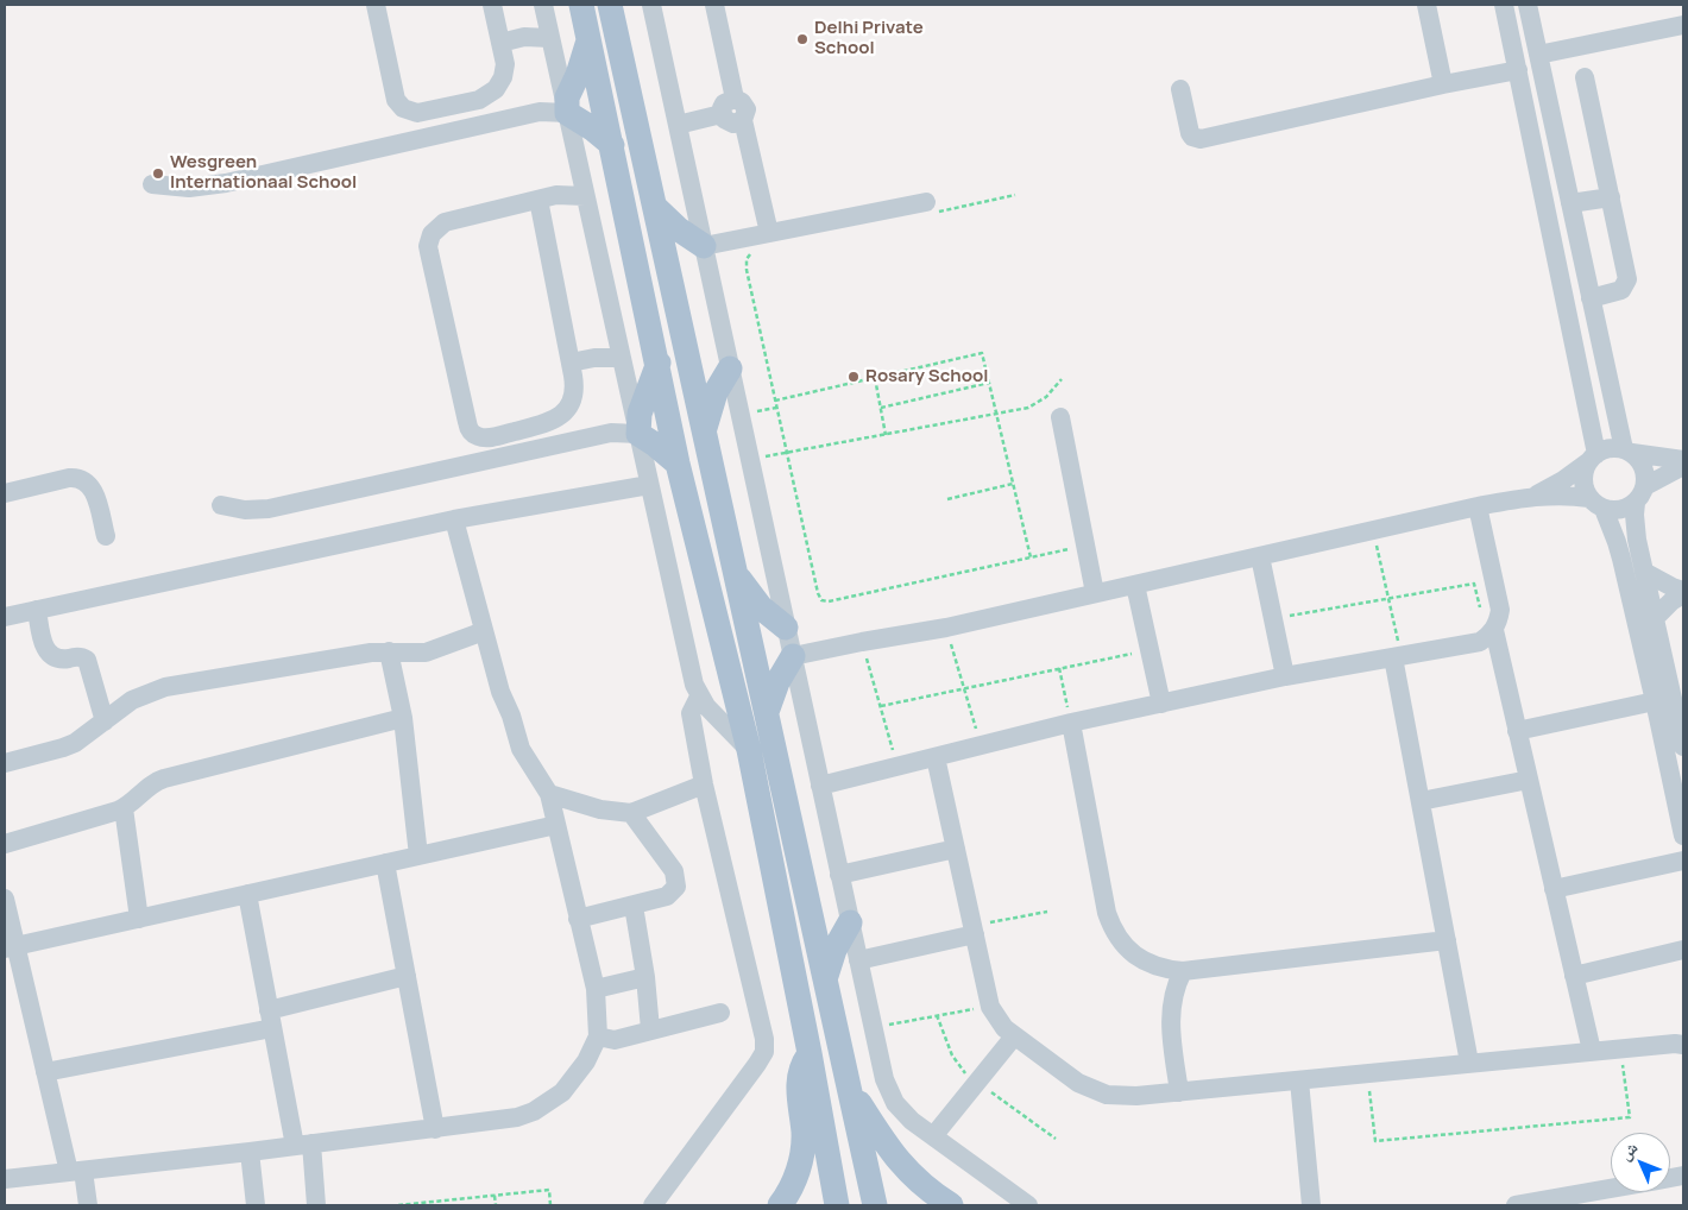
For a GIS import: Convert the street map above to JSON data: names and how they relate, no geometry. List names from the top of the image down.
{
  "places": ["Delhi Private School", "Wesgreen Internationaal School", "Rosary School"],
  "north": "top left"
}
